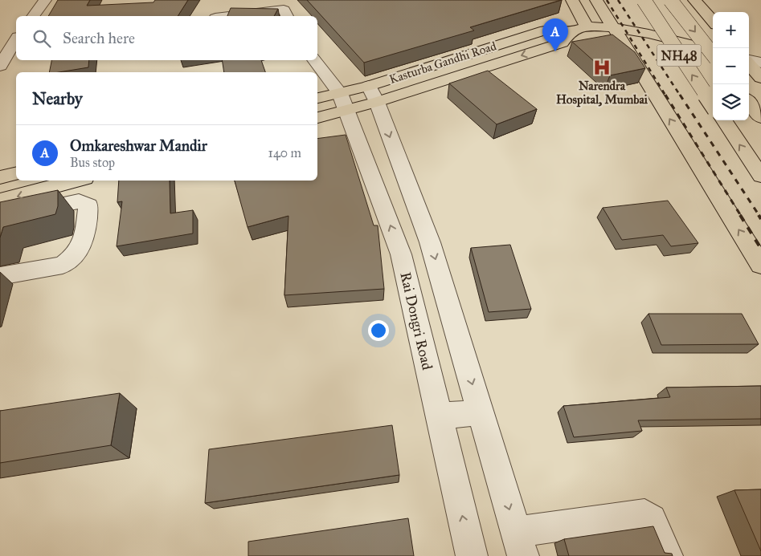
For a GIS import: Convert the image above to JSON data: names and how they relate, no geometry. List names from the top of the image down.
{
  "streets": {
    "main road": ["NH48"],
    "street": ["Rai Dongri Road"]
  },
  "places": {
    "hospital": ["Narendra Hospital, Mumbai"]
  },
  "page": {
    "map_buttons": ["+", "−"],
    "search": "Search here",
    "pins": "A",
    "heading": "Nearby",
    "list": [
      {
        "mark": "A",
        "name": "Omkareshwar Mandir",
        "note": "Bus stop",
        "value": "140 m"
      }
    ]
  }
}
